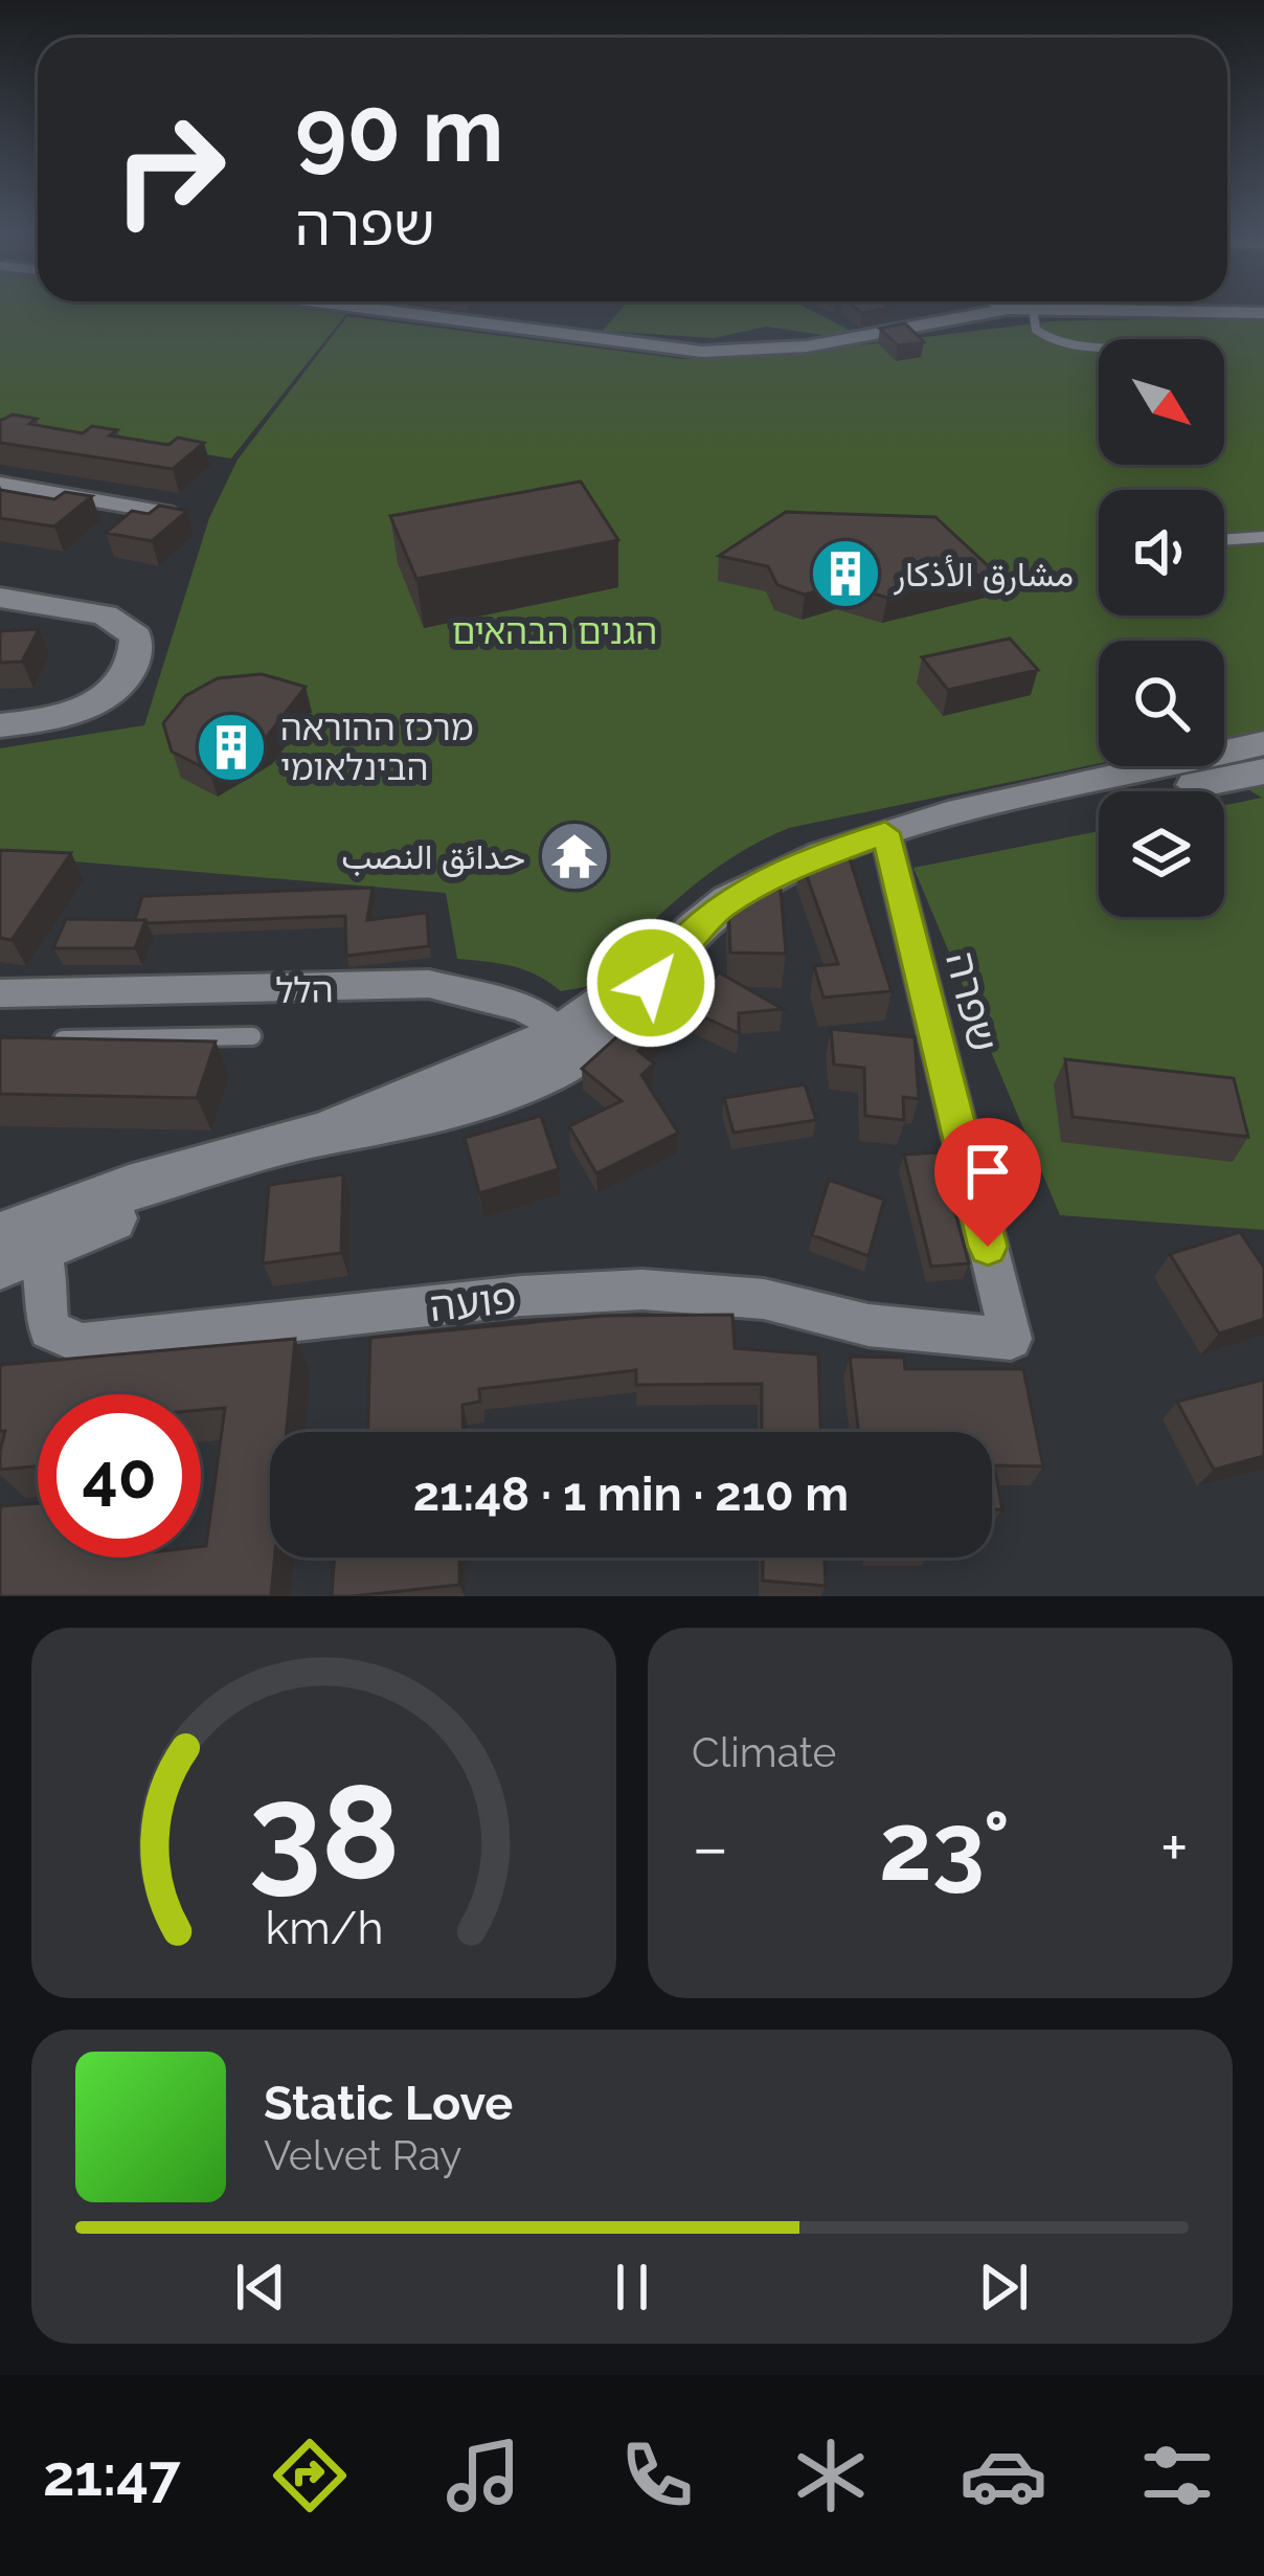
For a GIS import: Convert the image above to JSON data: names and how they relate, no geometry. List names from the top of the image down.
{
  "streets": {
    "street": ["הלל", "שפרה", "פועה"]
  },
  "crossings": [
    ["שפרה", "פועה"]
  ],
  "parks": ["הגנים הבהאים"],
  "places": {
    "building": ["مشارق الأذكار", "מרכז ההוראה הבינלאומי"],
    "temple": ["حدائق النصب"]
  },
  "north": "bottom right",
  "page": {
    "turn": ["90 m", "שפרה"],
    "limit": "40",
    "trip": "21:48 · 1 min · 210 m",
    "tile": "Climate",
    "heat": ["−", "23°", "+"],
    "song": ["Static Love", "Velvet Ray"],
    "tabs": "21:47",
    "gauge": ["38", "km/h"]
  }
}
